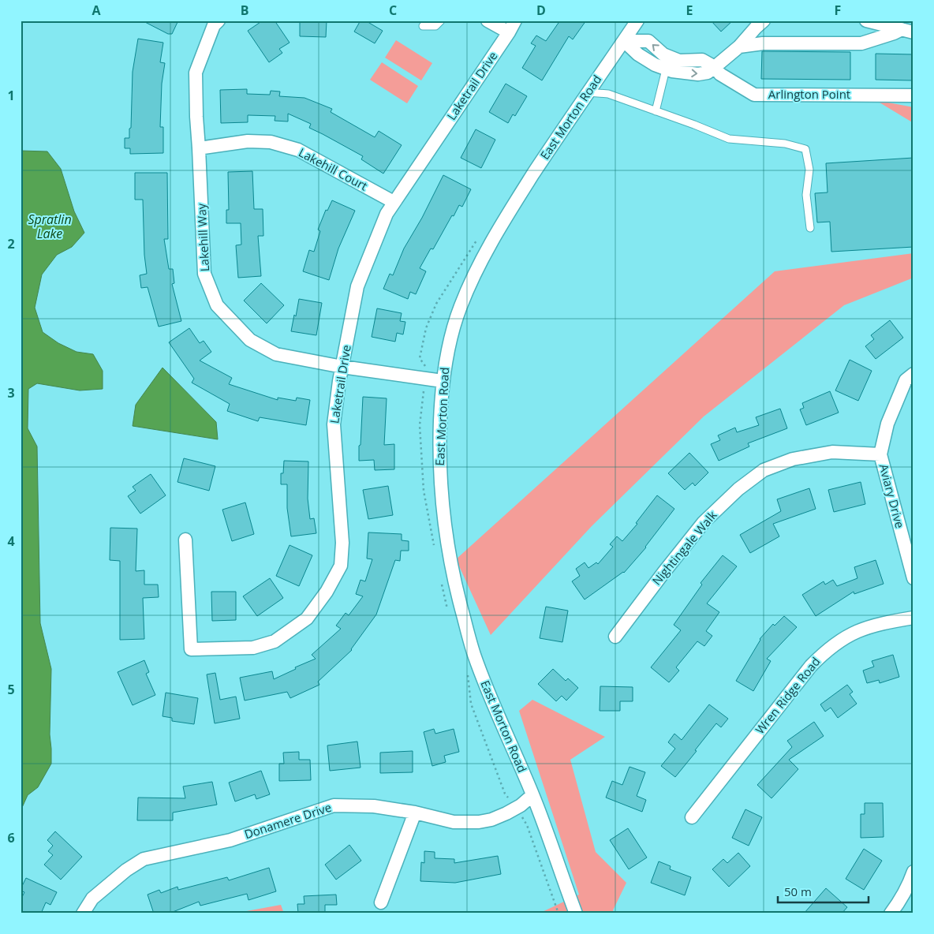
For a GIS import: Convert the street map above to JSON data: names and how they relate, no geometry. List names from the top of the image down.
{
  "streets": {
    "street": [
      "Laketrail Drive",
      "Arlington Point",
      "East Morton Road",
      "Lakehill Court",
      "Lakehill Way",
      "Aviary Drive",
      "Nightingale Walk",
      "Wren Ridge Road",
      "Donamere Drive"
    ]
  },
  "crossings": [
    ["Laketrail Drive", "Lakehill Court"],
    ["Laketrail Drive", "Lakehill Way"],
    ["East Morton Road", "Lakehill Way"],
    ["East Morton Road", "Donamere Drive"],
    ["Lakehill Court", "Lakehill Way"],
    ["Aviary Drive", "Nightingale Walk"]
  ],
  "water": ["Spratlin Lake"],
  "scale_bar": "50 m",
  "grid": {
    "columns": [
      "A",
      "B",
      "C",
      "D",
      "E",
      "F"
    ],
    "rows": [
      "1",
      "2",
      "3",
      "4",
      "5",
      "6"
    ]
  }
}
